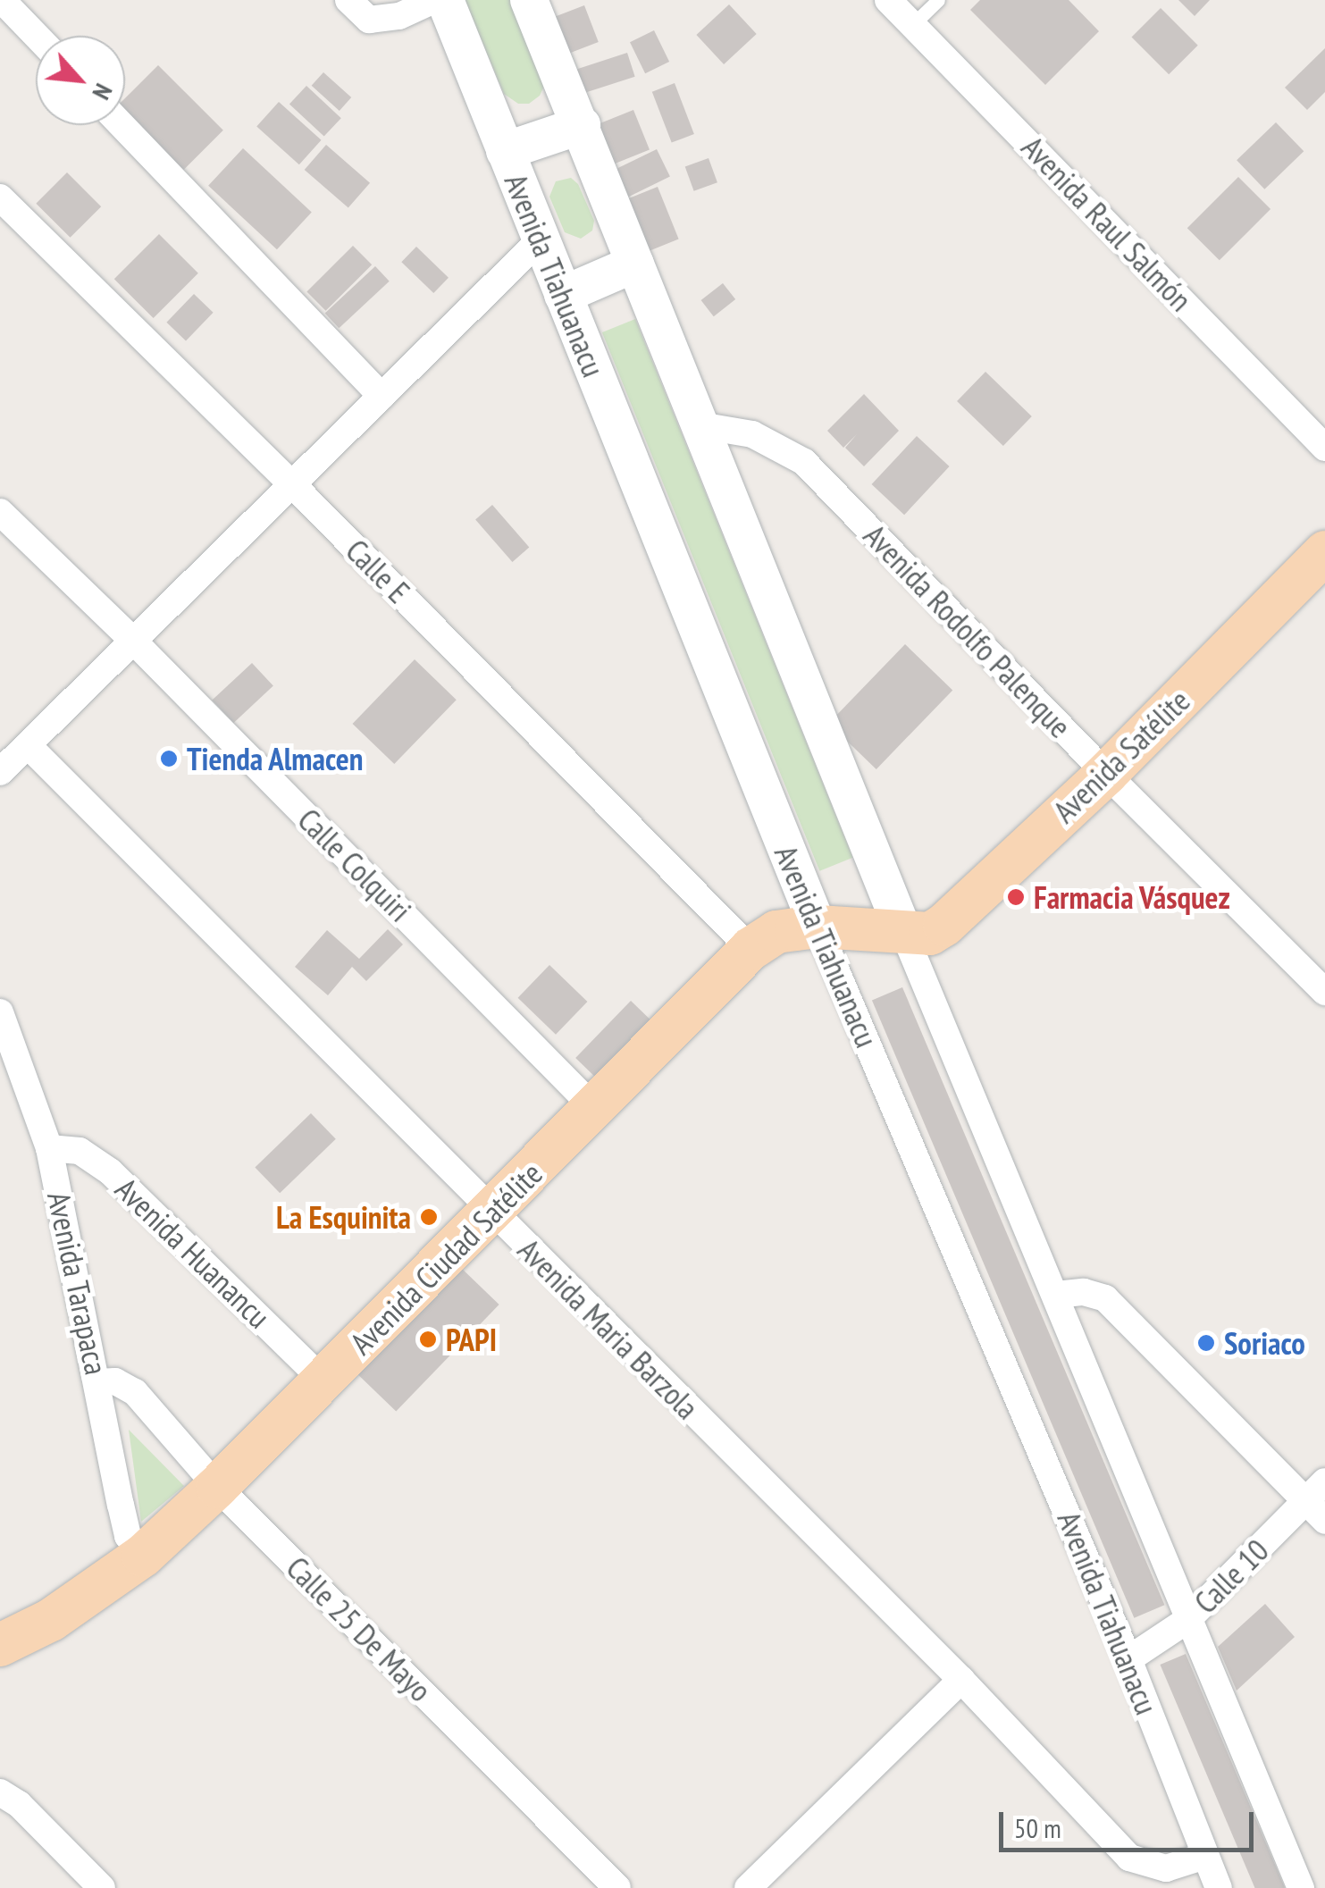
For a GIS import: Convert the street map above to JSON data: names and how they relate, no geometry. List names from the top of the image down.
{
  "streets": {
    "main road": ["Avenida Tiahuanacu", "Avenida Satélite", "Avenida Ciudad Satélite"],
    "street": [
      "Avenida Raul Salmón",
      "Calle E",
      "Avenida Rodolfo Palenque",
      "Calle Colquiri",
      "Avenida Huanancu",
      "Avenida Tarapaca",
      "Avenida Maria Barzola",
      "Calle 10",
      "Calle 25 De Mayo"
    ]
  },
  "crossings": [
    ["Avenida Tiahuanacu", "Avenida Ciudad Satélite"],
    ["Avenida Tiahuanacu", "Avenida Maria Barzola"],
    ["Avenida Tiahuanacu", "Calle 10"],
    ["Calle E", "Avenida Ciudad Satélite"],
    ["Avenida Rodolfo Palenque", "Avenida Satélite"],
    ["Avenida Satélite", "Avenida Ciudad Satélite"],
    ["Calle Colquiri", "Avenida Ciudad Satélite"],
    ["Avenida Huanancu", "Avenida Ciudad Satélite"],
    ["Avenida Huanancu", "Avenida Tarapaca"],
    ["Avenida Ciudad Satélite", "Avenida Tarapaca"],
    ["Avenida Ciudad Satélite", "Avenida Maria Barzola"],
    ["Avenida Ciudad Satélite", "Calle 25 De Mayo"],
    ["Avenida Tarapaca", "Calle 25 De Mayo"]
  ],
  "places": [
    "Tienda Almacen",
    "Farmacia Vásquez",
    "La Esquinita",
    "PAPI",
    "Soriaco"
  ],
  "scale_bar": "50 m",
  "north": "bottom right"
}
